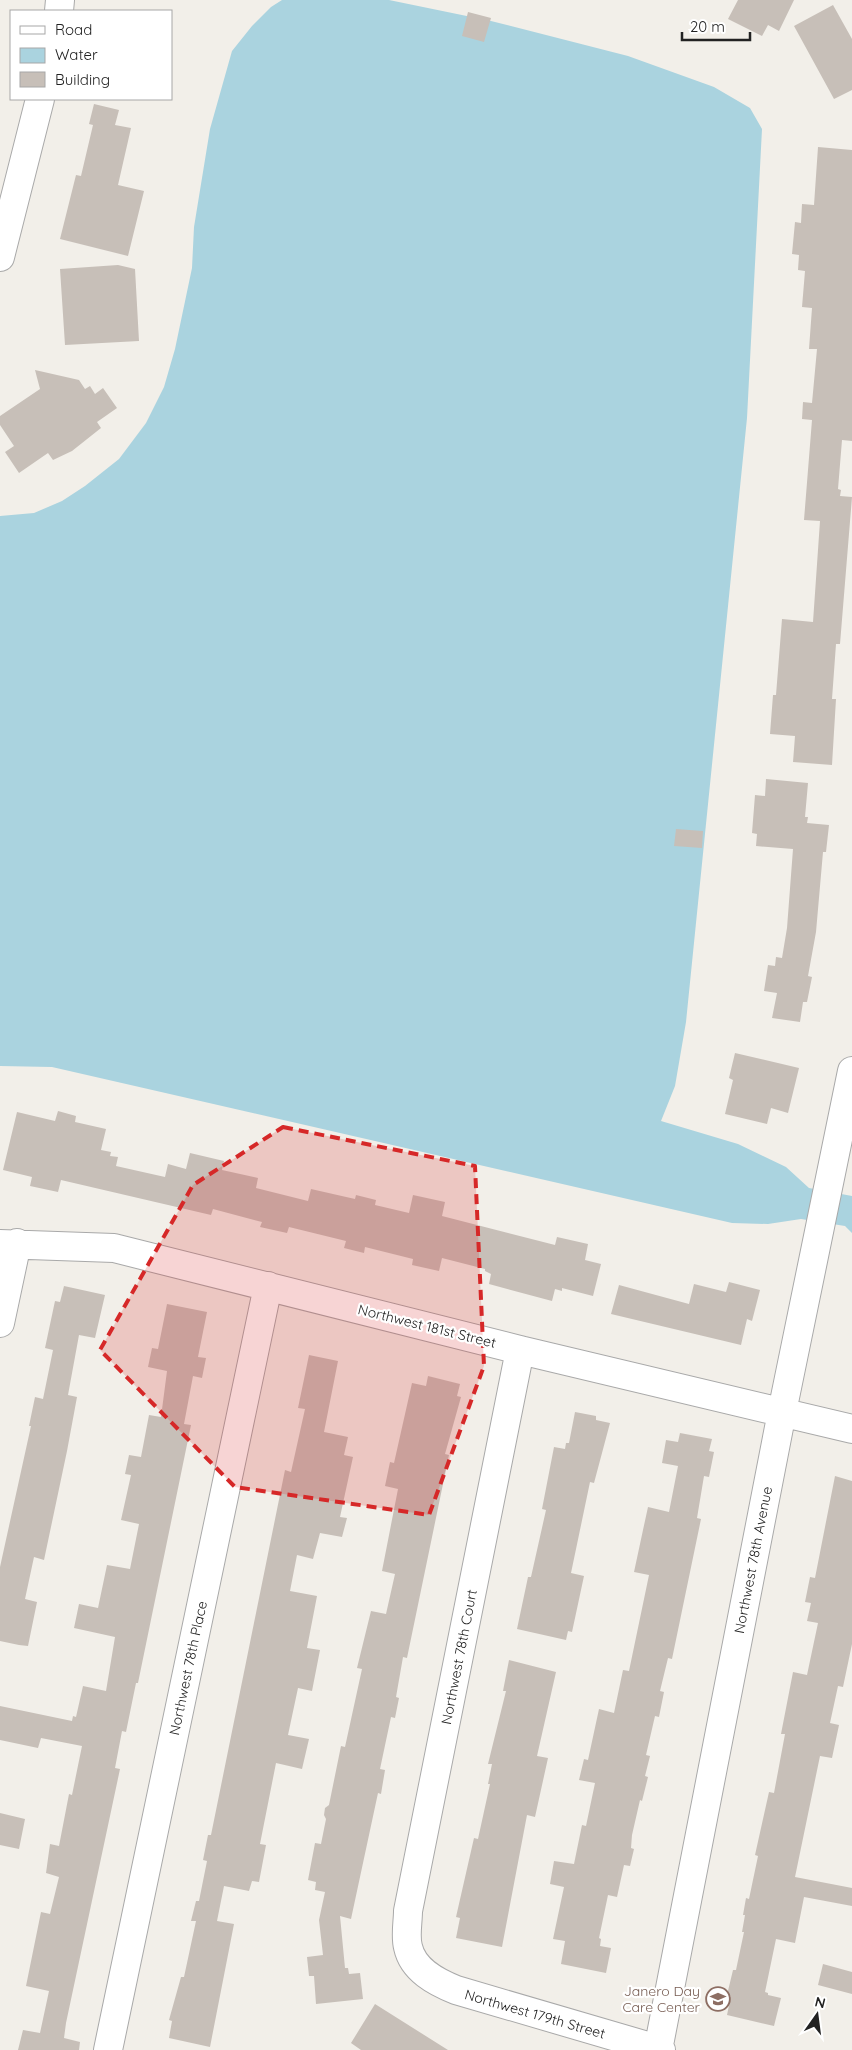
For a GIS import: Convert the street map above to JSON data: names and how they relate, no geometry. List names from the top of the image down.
{
  "streets": {
    "street": [
      "Northwest 181st Street",
      "Northwest 78th Avenue",
      "Northwest 78th Court",
      "Northwest 78th Place",
      "Northwest 179th Street"
    ]
  },
  "crossings": [
    ["Northwest 181st Street", "Northwest 78th Avenue"],
    ["Northwest 181st Street", "Northwest 78th Court"],
    ["Northwest 181st Street", "Northwest 78th Place"],
    ["Northwest 78th Avenue", "Northwest 179th Street"],
    ["Northwest 78th Court", "Northwest 179th Street"]
  ],
  "places": {
    "school or university": ["Janero Day Care Center"]
  },
  "legend": ["Road", "Water", "Building"],
  "scale_bar": "20 m",
  "north": "top"
}
